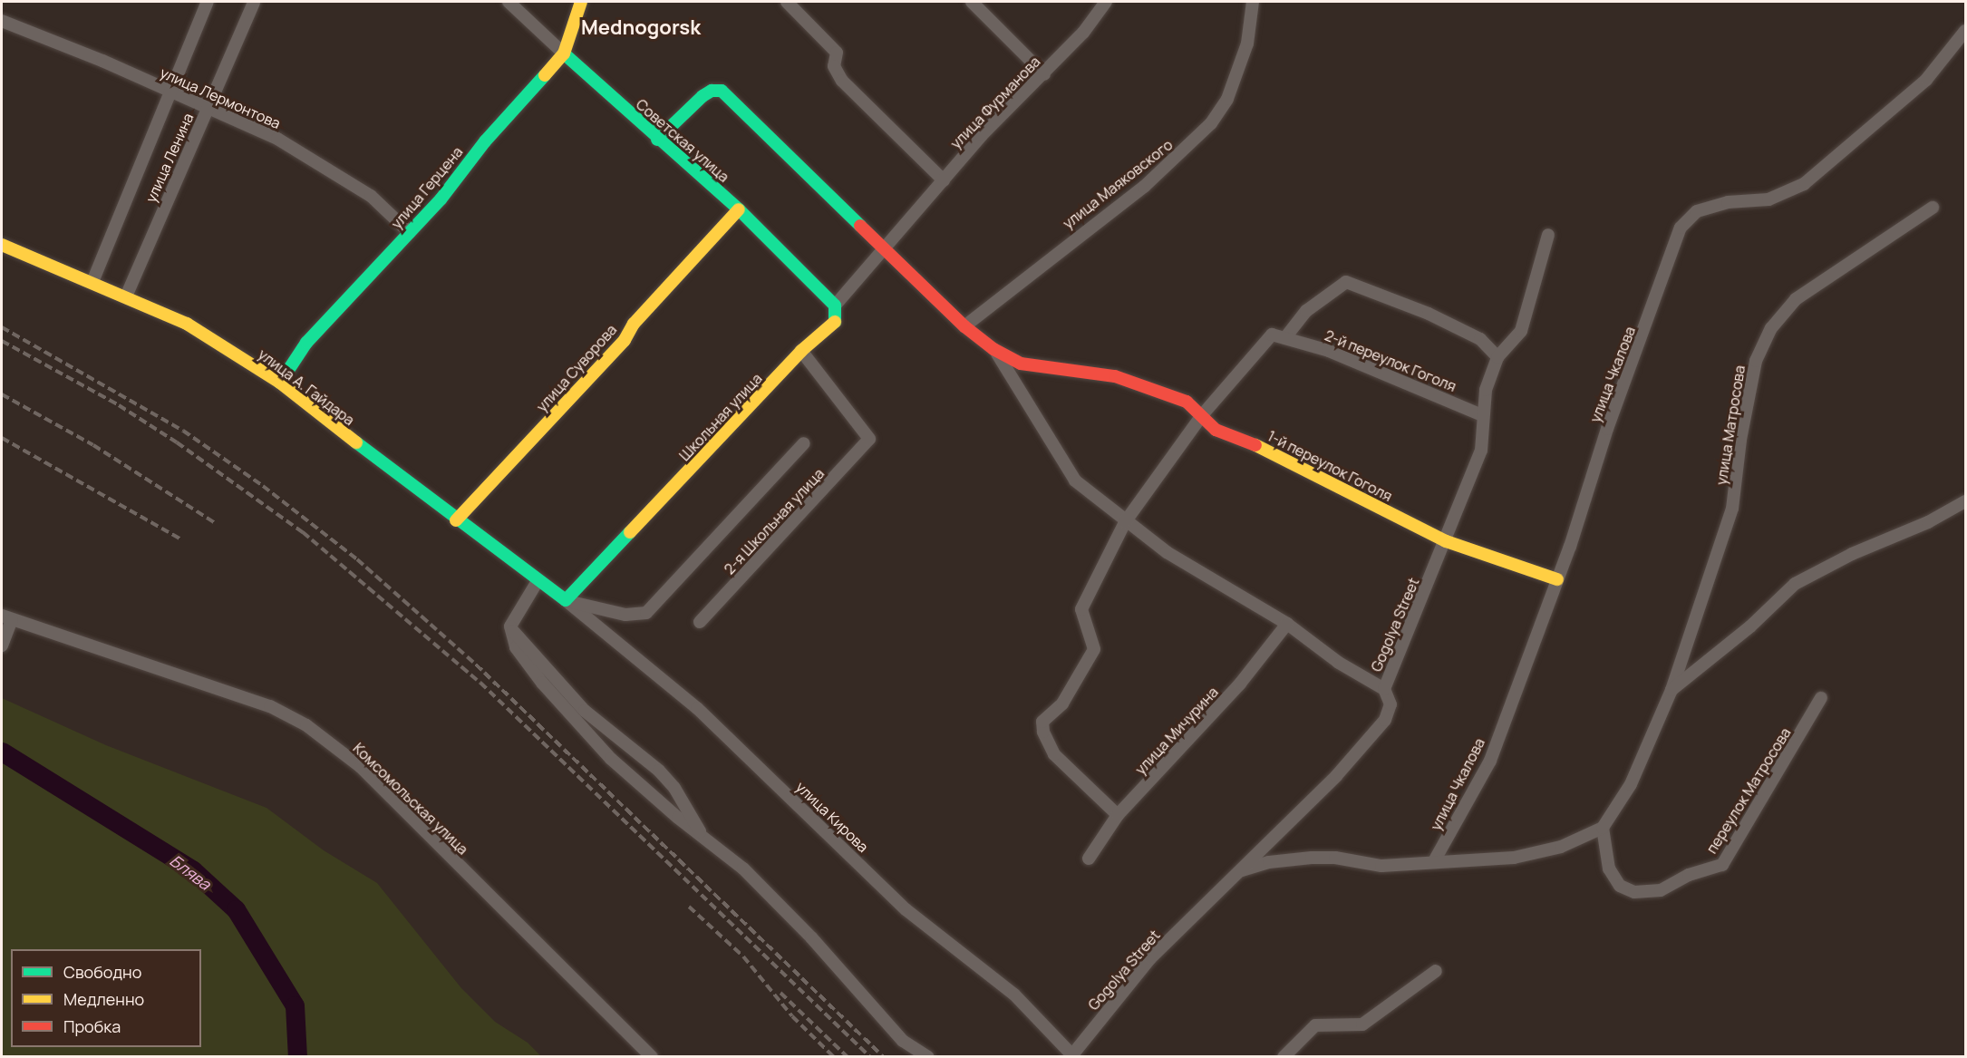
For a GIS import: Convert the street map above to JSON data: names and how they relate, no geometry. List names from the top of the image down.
{
  "streets": {
    "street": [
      "улица Лермонтова",
      "улица Фурманова",
      "Советская улица",
      "улица Ленина",
      "улица Маяковского",
      "улица Герцена",
      "2-й переулок Гоголя",
      "улица Суворова",
      "улица Чкалова",
      "улица А. Гайдара",
      "Школьная улица",
      "улица Матросова",
      "1-й переулок Гоголя",
      "2-я Школьная улица",
      "Gogolya Street",
      "улица Мичурина",
      "переулок Матросова",
      "Комсомольская улица",
      "улица Кирова"
    ]
  },
  "crossings": [
    ["улица Лермонтова", "улица Ленина"],
    ["улица Лермонтова", "улица Герцена"],
    ["улица Фурманова", "Школьная улица"],
    ["улица Фурманова", "1-й переулок Гоголя"],
    ["Советская улица", "улица Герцена"],
    ["Советская улица", "улица Суворова"],
    ["Советская улица", "Школьная улица"],
    ["Советская улица", "1-й переулок Гоголя"],
    ["улица Ленина", "улица А. Гайдара"],
    ["улица Маяковского", "1-й переулок Гоголя"],
    ["улица Герцена", "улица А. Гайдара"],
    ["2-й переулок Гоголя", "Gogolya Street"],
    ["улица Суворова", "улица А. Гайдара"],
    ["улица Чкалова", "1-й переулок Гоголя"],
    ["улица А. Гайдара", "Школьная улица"],
    ["улица А. Гайдара", "улица Кирова"],
    ["Школьная улица", "1-й переулок Гоголя"],
    ["Школьная улица", "2-я Школьная улица"],
    ["Школьная улица", "улица Кирова"],
    ["улица Матросова", "переулок Матросова"],
    ["1-й переулок Гоголя", "Gogolya Street"],
    ["Gogolya Street", "улица Кирова"]
  ],
  "districts": ["Mednogorsk"],
  "water": ["Блява"],
  "legend": ["Свободно", "Медленно", "Пробка"]
}
